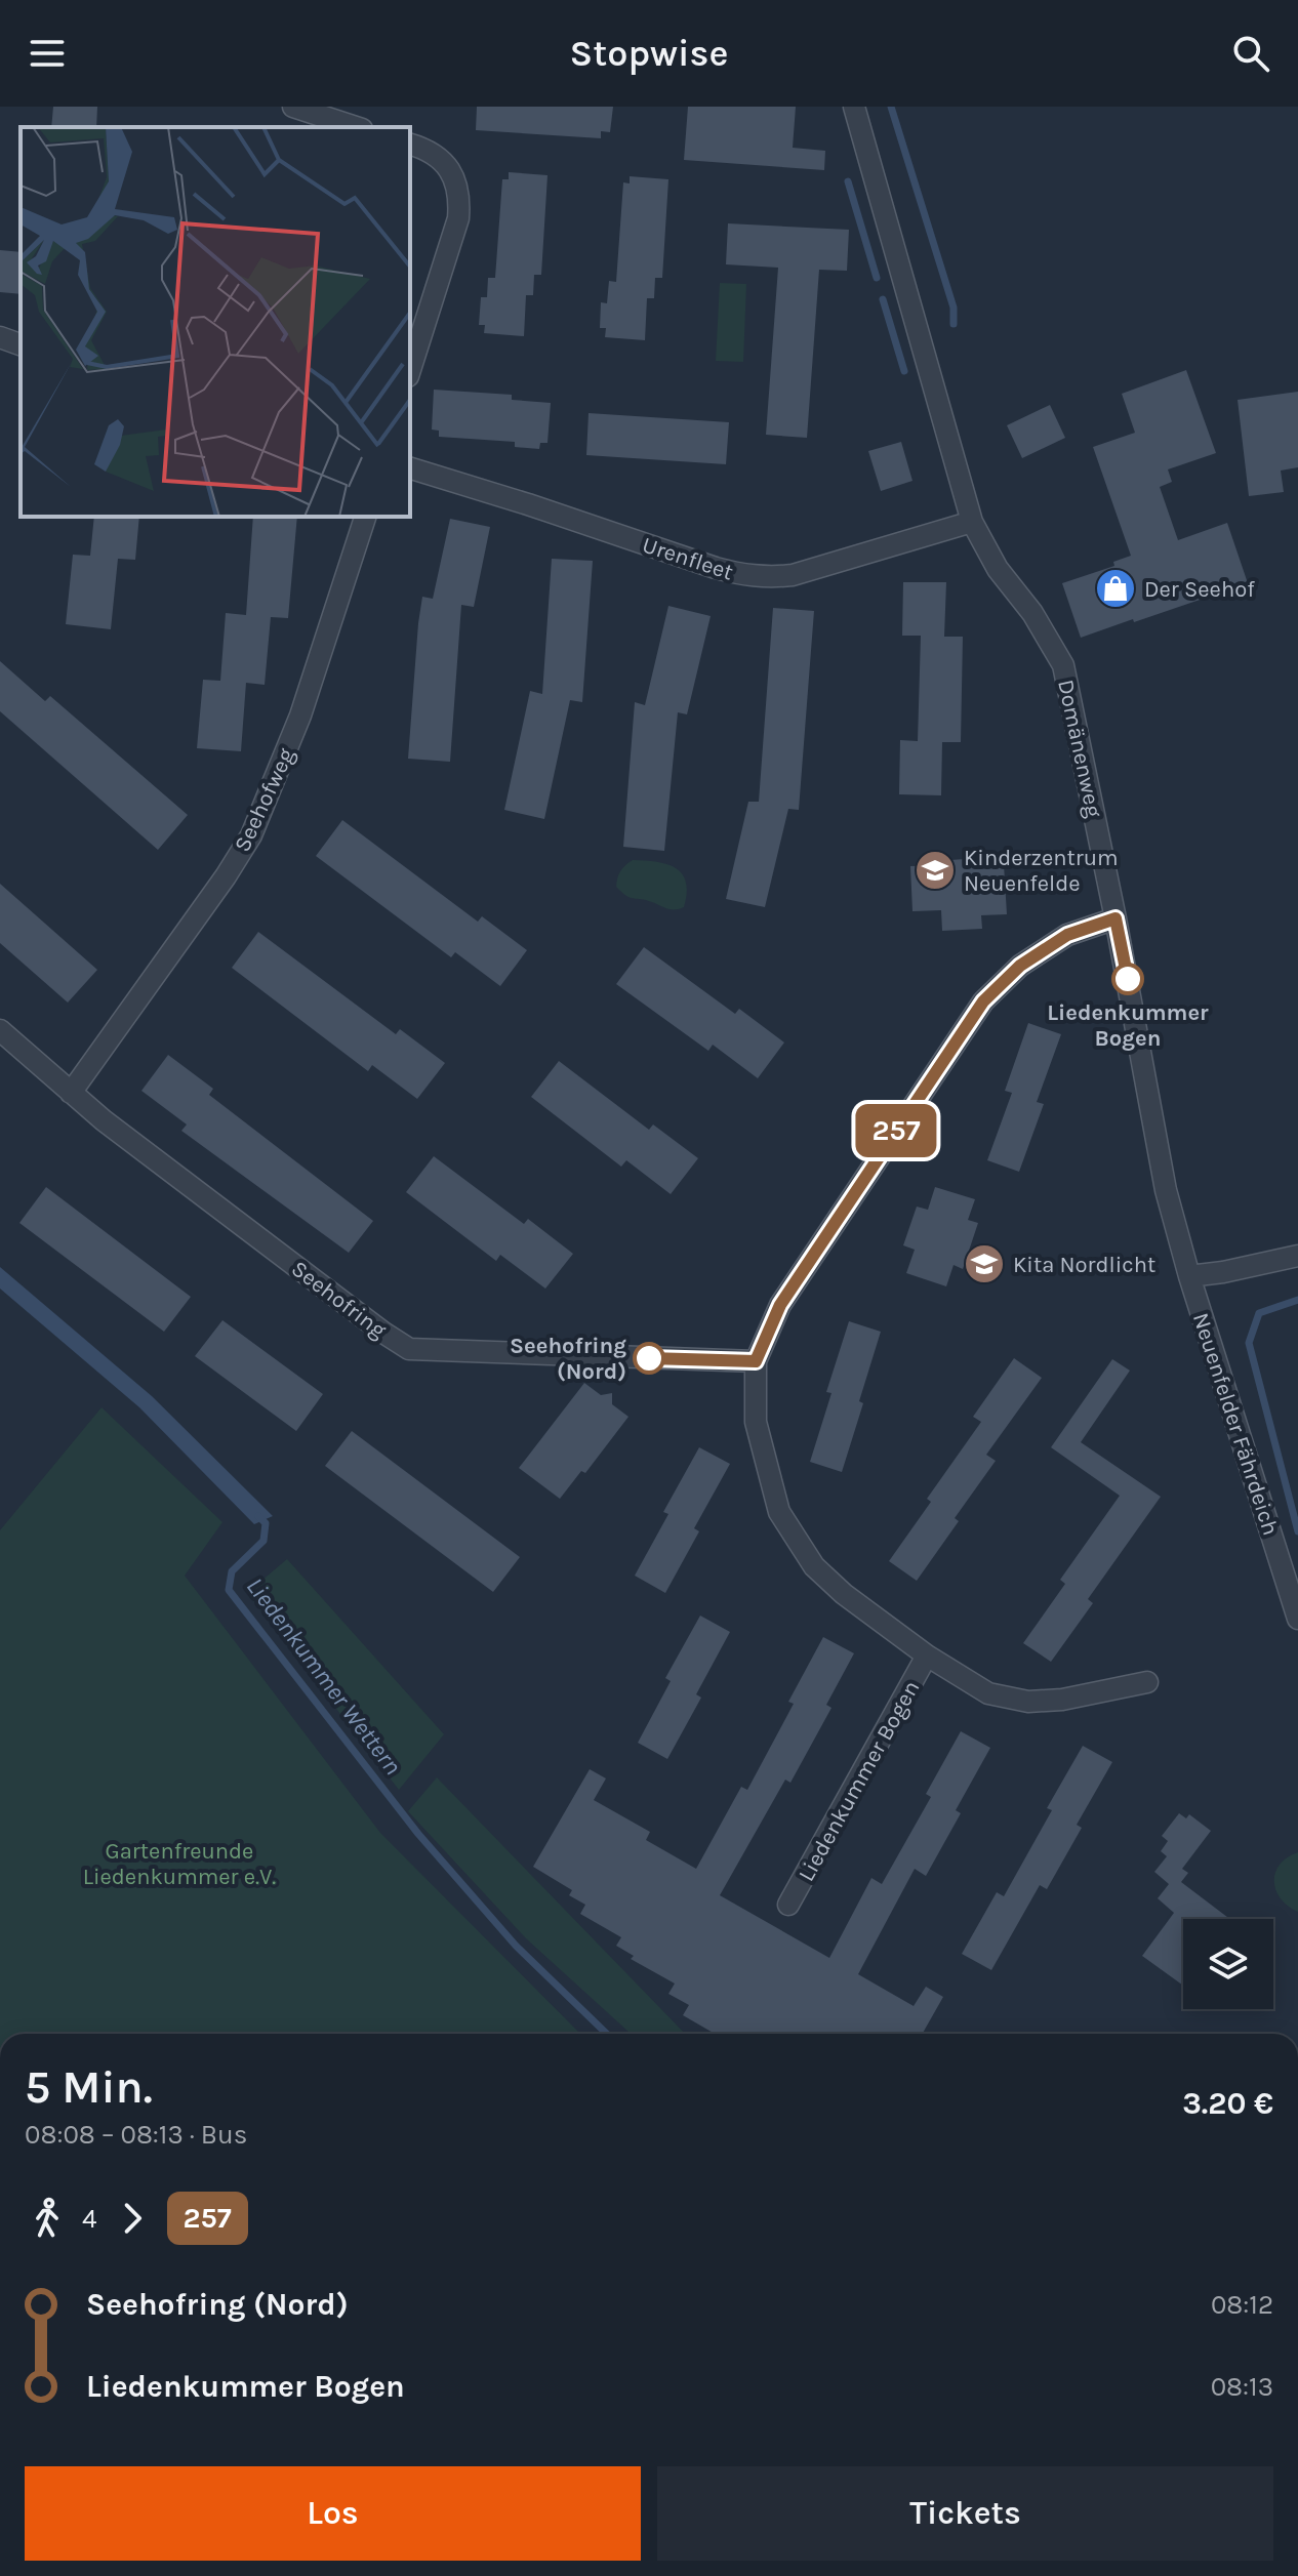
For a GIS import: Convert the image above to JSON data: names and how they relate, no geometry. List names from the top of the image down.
{
  "streets": {
    "street": [
      "Urenfleet",
      "Domänenweg",
      "Seehofweg",
      "Seehofring",
      "Neuenfelder Fährdeich",
      "Liedenkummer Bogen"
    ]
  },
  "crossings": [
    ["Urenfleet", "Domänenweg"],
    ["Domänenweg", "Neuenfelder Fährdeich"],
    ["Domänenweg", "Liedenkummer Bogen"],
    ["Seehofweg", "Seehofring"],
    ["Seehofring", "Liedenkummer Bogen"]
  ],
  "water": ["Liedenkummer Wettern"],
  "parks": ["Gartenfreunde Liedenkummer e.V."],
  "places": {
    "shop": ["Der Seehof"],
    "school or university": ["Kinderzentrum Neuenfelde", "Kita Nordlicht"],
    "other": ["Liedenkummer Bogen", "Seehofring (Nord)"]
  },
  "lines": ["bus line 257"],
  "page": {
    "header": "Stopwise",
    "on_map": "257",
    "heading": ["5 Min.", "08:08 – 08:13 · Bus", "3.20 €"],
    "legs": ["4", "257"],
    "list": [
      {
        "name": "Seehofring (Nord)",
        "value": "08:12"
      },
      {
        "name": "Liedenkummer Bogen",
        "value": "08:13"
      }
    ],
    "buttons": ["Los", "Tickets"]
  }
}
